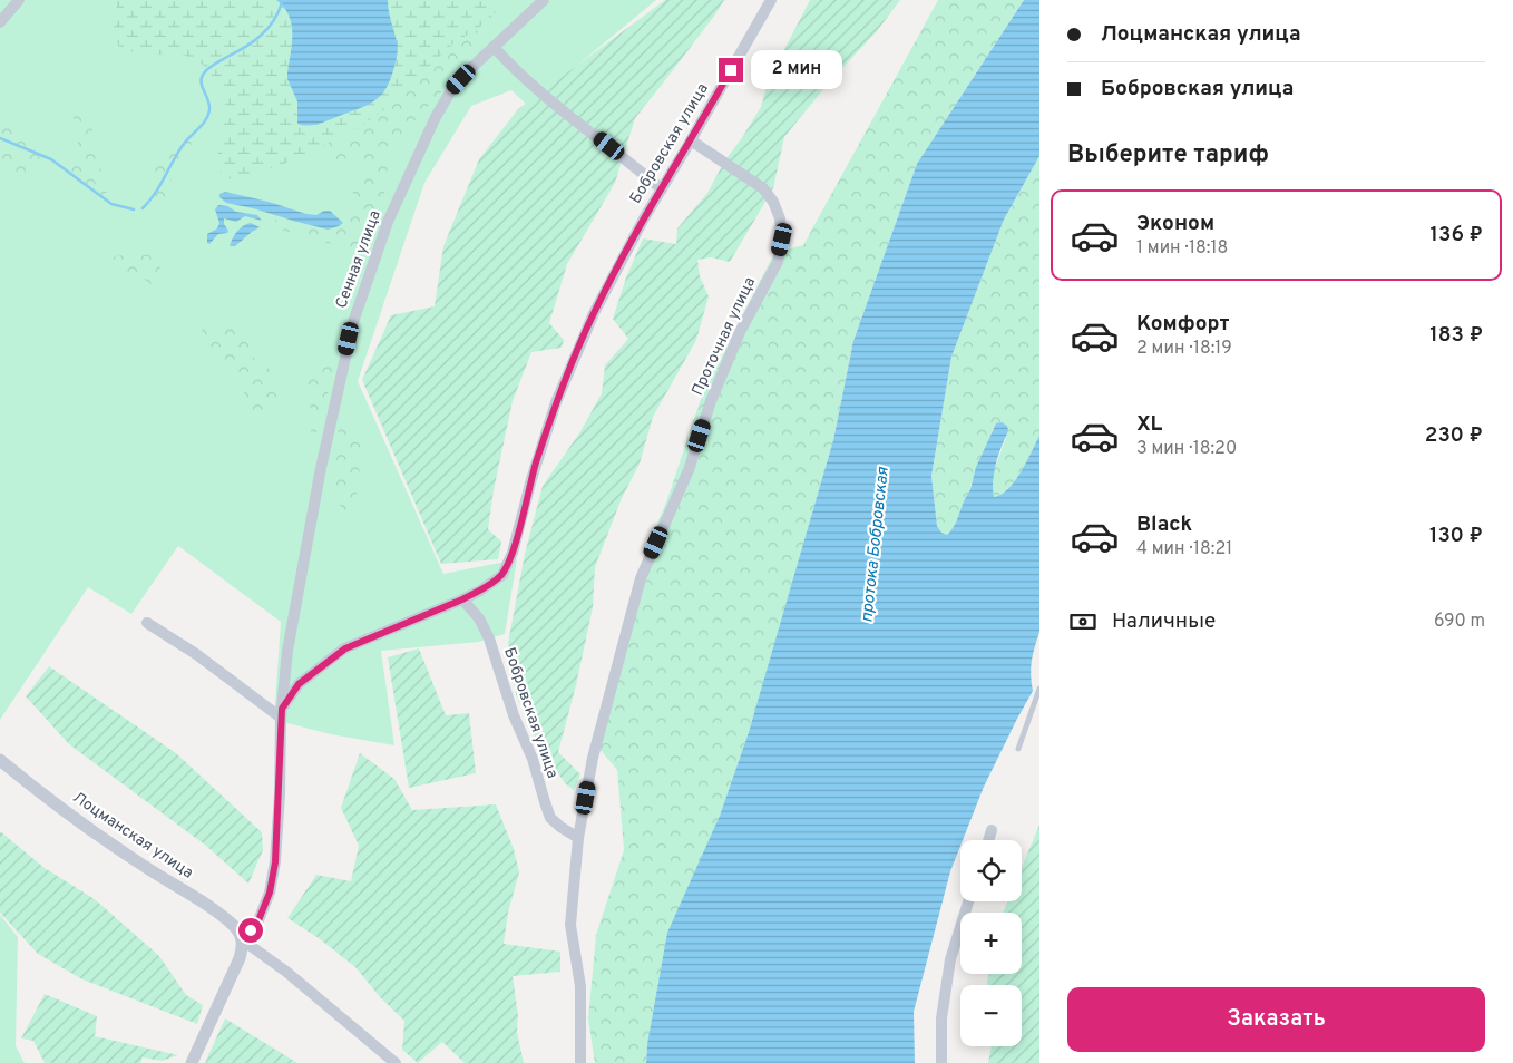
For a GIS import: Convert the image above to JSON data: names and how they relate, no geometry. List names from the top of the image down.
{
  "streets": {
    "street": [
      "Бобровская улица",
      "Сенная улица",
      "Проточная улица",
      "Лоцманская улица"
    ]
  },
  "crossings": [
    ["Бобровская улица", "Сенная улица"],
    ["Бобровская улица", "Проточная улица"]
  ],
  "water": ["протока Бобровская"],
  "page": {
    "banner": ["Лоцманская улица", "Бобровская улица"],
    "bubble": "2 мин",
    "heading": "Выберите тариф",
    "list": [
      {
        "name": "Эконом",
        "note": "1 мин · 18:18",
        "value": "136 ₽"
      },
      {
        "name": "Комфорт",
        "note": "2 мин · 18:19",
        "value": "183 ₽"
      },
      {
        "name": "XL",
        "note": "3 мин · 18:20",
        "value": "230 ₽"
      },
      {
        "name": "Black",
        "note": "4 мин · 18:21",
        "value": "130 ₽"
      }
    ],
    "pay": ["Наличные", "690 m"],
    "map_buttons": ["+", "−"],
    "buttons": "Заказать"
  }
}
